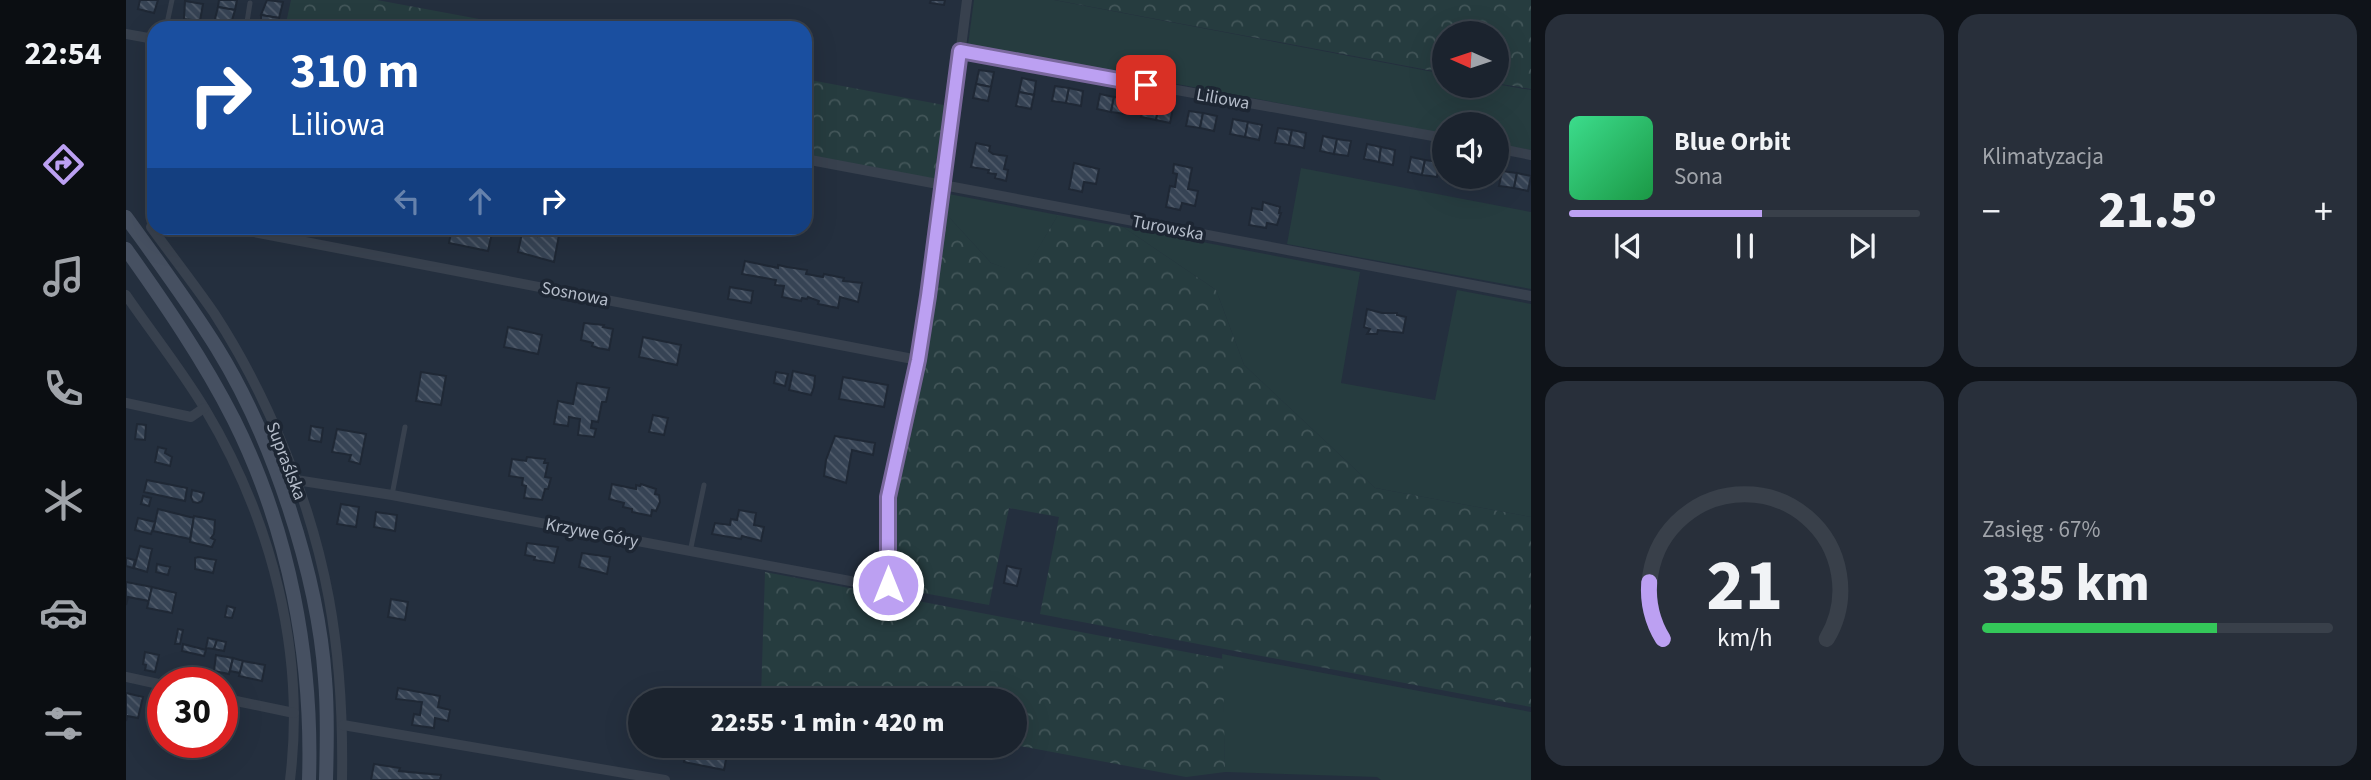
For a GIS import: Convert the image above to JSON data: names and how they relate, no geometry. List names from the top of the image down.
{
  "streets": {
    "street": [
      "Liliowa",
      "Turowska",
      "Sosnowa",
      "Supraślska",
      "Krzywe Góry"
    ]
  },
  "crossings": [
    ["Sosnowa", "Krzywe Góry"],
    ["Supraślska", "Krzywe Góry"]
  ],
  "north": "left",
  "page": {
    "tabs": "22:54",
    "tile": [
      "Klimatyzacja",
      ["Zasięg · 67%", "335 km"]
    ],
    "turn": ["310 m", "Liliowa"],
    "song": ["Blue Orbit", "Sona"],
    "heat": ["−", "21.5°", "+"],
    "limit": "30",
    "trip": "22:55 · 1 min · 420 m",
    "gauge": ["21", "km/h"]
  }
}
